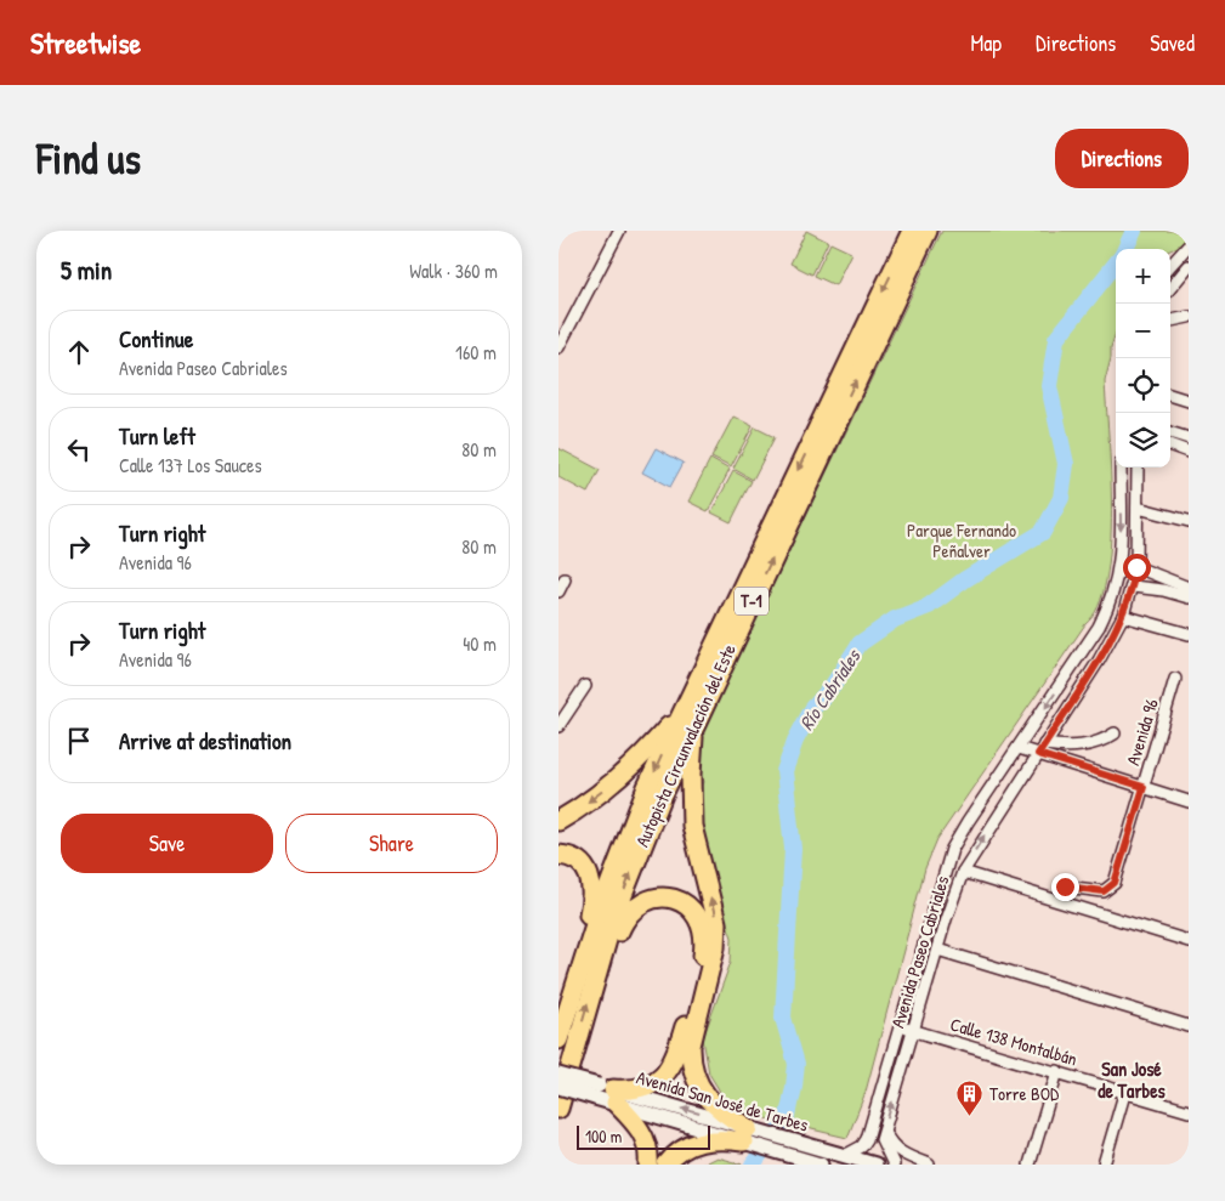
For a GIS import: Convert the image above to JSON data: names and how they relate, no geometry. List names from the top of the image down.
{
  "streets": {
    "highway": ["T-1", "Autopista Circunvalación del Este"],
    "street": [
      "Avenida 96",
      "Avenida Paseo Cabriales",
      "Calle 138 Montalbán",
      "Avenida San José de Tarbes"
    ]
  },
  "crossings": [
    ["Avenida Paseo Cabriales", "Calle 138 Montalbán"],
    ["Avenida Paseo Cabriales", "Avenida San José de Tarbes"]
  ],
  "districts": ["San José de Tarbes"],
  "water": ["Río Cabriales"],
  "parks": ["Parque Fernando Peñalver"],
  "places": {
    "building": ["Torre BOD"]
  },
  "scale_bar": "100 m",
  "page": {
    "header": "Streetwise",
    "nav": ["Map", "Directions", "Saved"],
    "buttons": [
      "Directions",
      ["Save", "Share"]
    ],
    "title": "Find us",
    "heading": ["5 min", "Walk · 360 m"],
    "map_buttons": ["+", "−"],
    "list": [
      ["Continue", "Avenida Paseo Cabriales", "160 m"],
      ["Turn left", "Calle 137 Los Sauces", "80 m"],
      ["Turn right", "Avenida 96", "80 m"],
      ["Turn right", "Avenida 96", "40 m"],
      "Arrive at destination"
    ],
    "scale": "100 m"
  }
}
